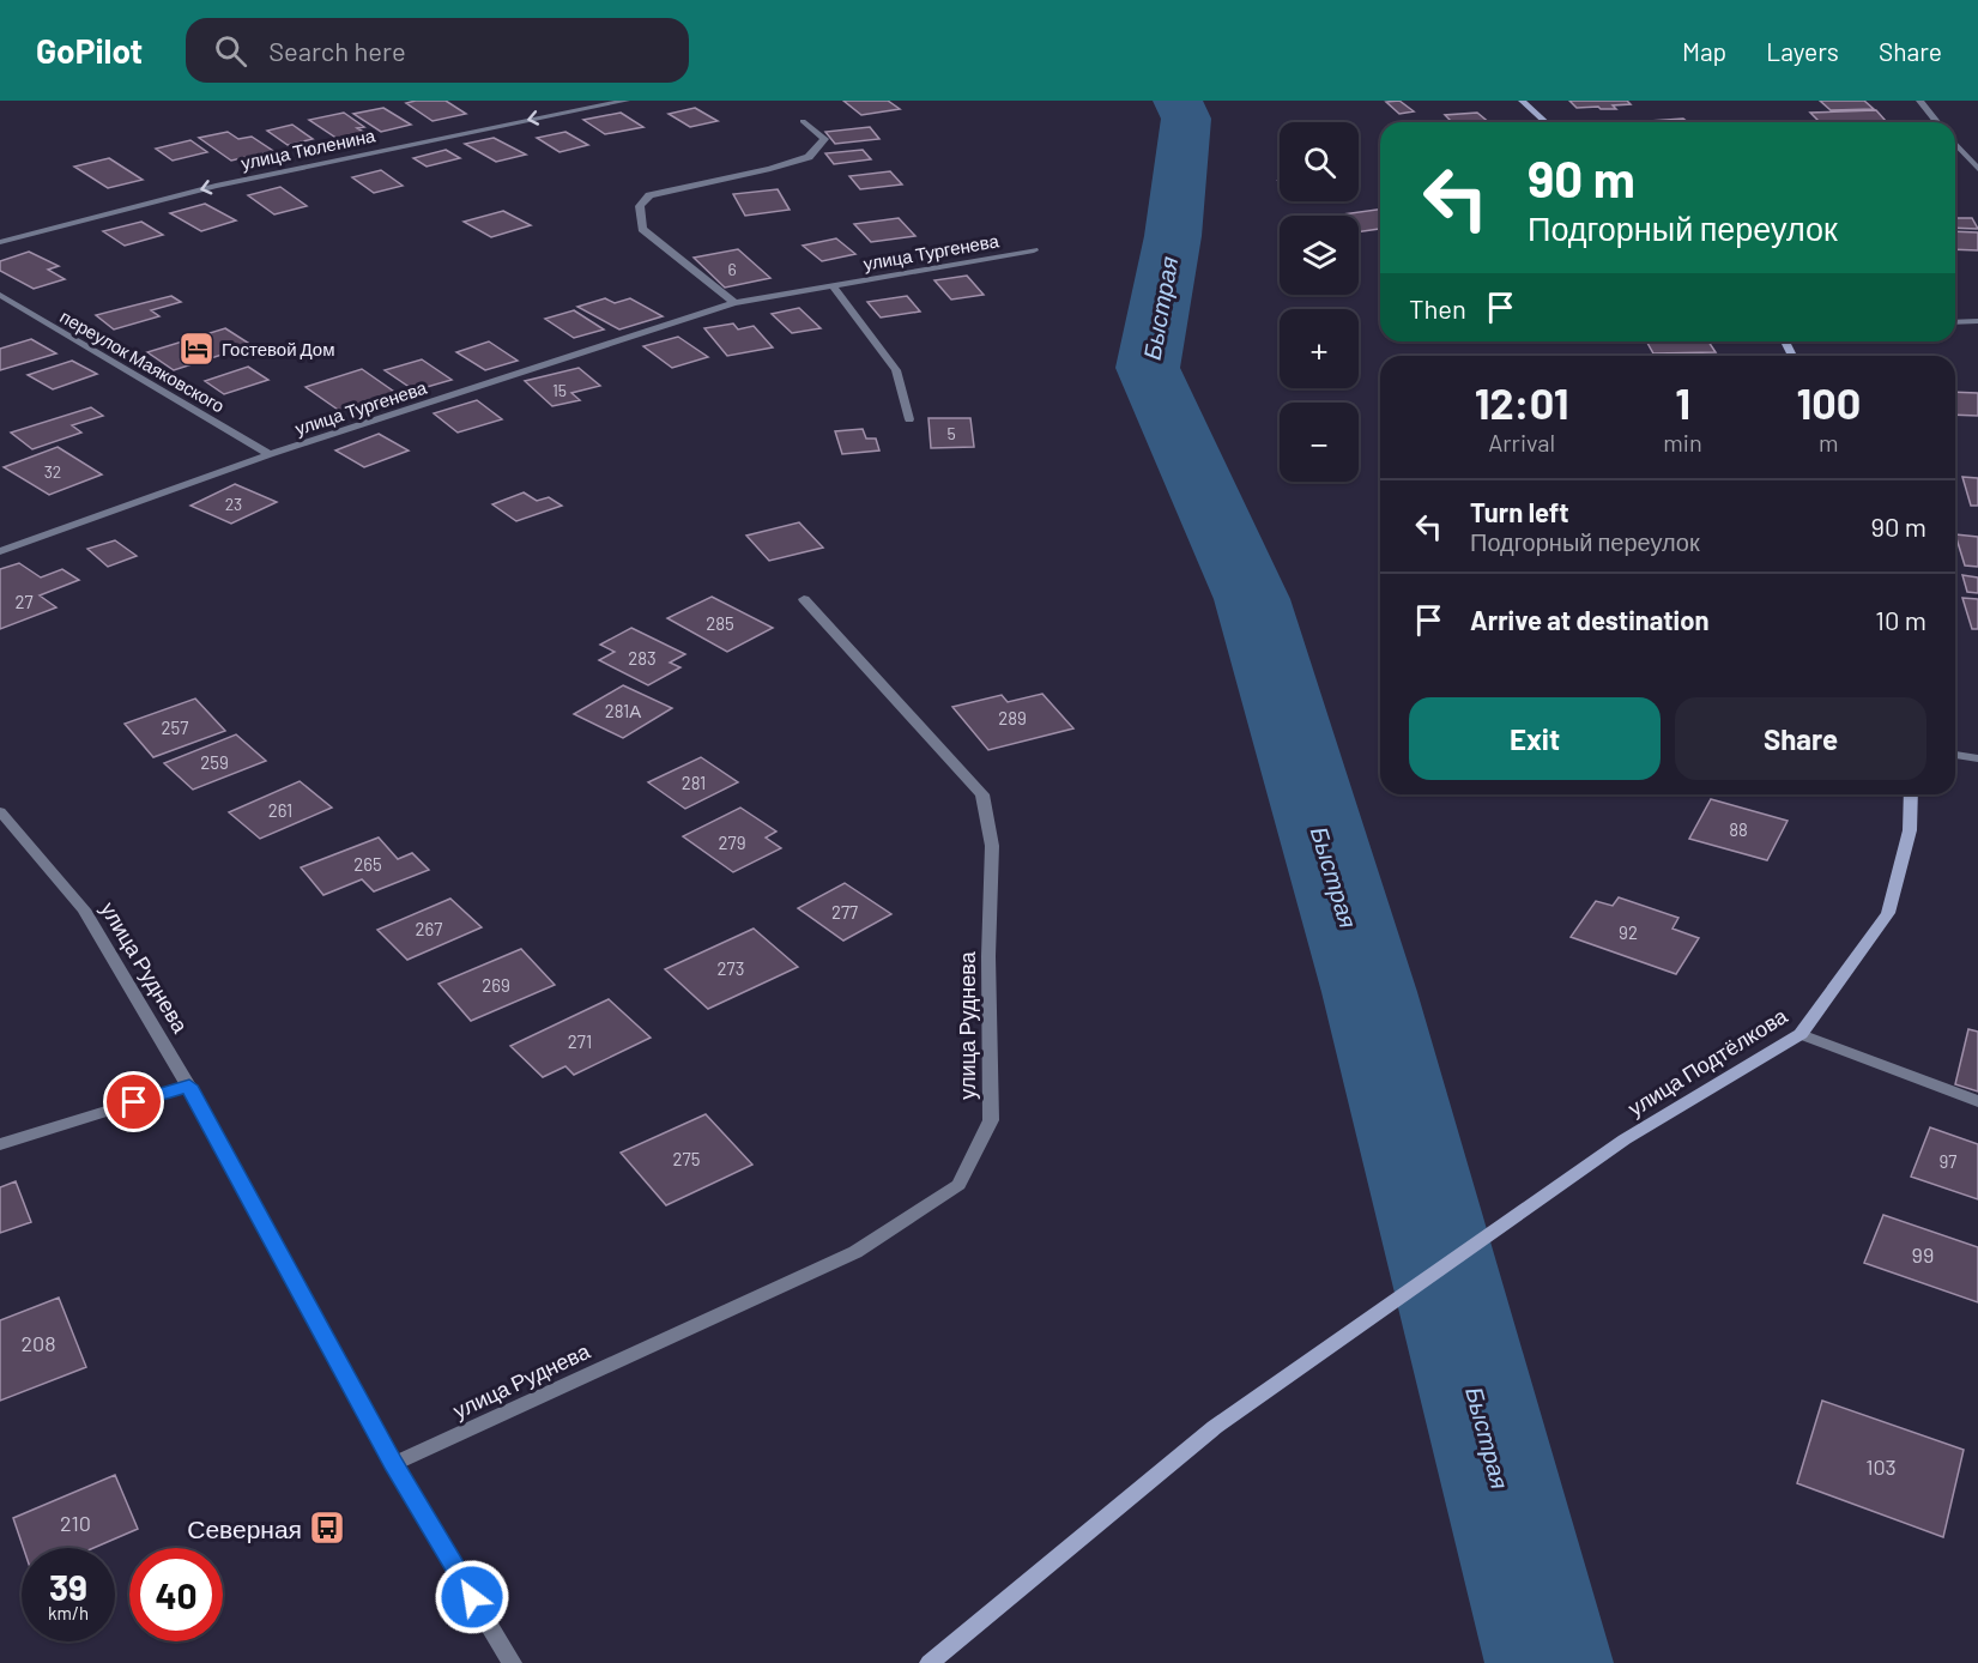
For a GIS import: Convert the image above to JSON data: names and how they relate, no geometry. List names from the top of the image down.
{
  "streets": {
    "main road": ["улица Подтёлкова"],
    "street": [
      "улица Тюленина",
      "улица Тургенева",
      "переулок Маяковского",
      "улица Руднева"
    ]
  },
  "crossings": [
    ["улица Тургенева", "переулок Маяковского"]
  ],
  "one_way": ["улица Тюленина"],
  "water": ["Быстрая"],
  "places": {
    "hotel": ["Гостевой Дом"],
    "bus stop": ["Северная"]
  },
  "house_numbers": [
    "6",
    "15",
    "5",
    "32",
    "23",
    "27",
    "285",
    "283",
    "281А",
    "289",
    "257",
    "259",
    "281",
    "261",
    "88",
    "279",
    "265",
    "277",
    "267",
    "92",
    "273",
    "269",
    "271",
    "275",
    "97",
    "99",
    "208",
    "103",
    "210"
  ],
  "page": {
    "header": "GoPilot",
    "search": "Search here",
    "nav": ["Map", "Layers", "Share"],
    "map_buttons": ["+", "−"],
    "turn": ["90 m", "Подгорный переулок"],
    "then": "Then",
    "eta": [
      "12:01",
      "Arrival",
      "1",
      "min",
      "100",
      "m"
    ],
    "list": [
      {
        "name": "Turn left",
        "note": "Подгорный переулок",
        "value": "90 m"
      },
      {
        "name": "Arrive at destination",
        "value": "10 m"
      }
    ],
    "buttons": ["Exit", "Share"],
    "speed": "39 km/h",
    "limit": "40"
  }
}
